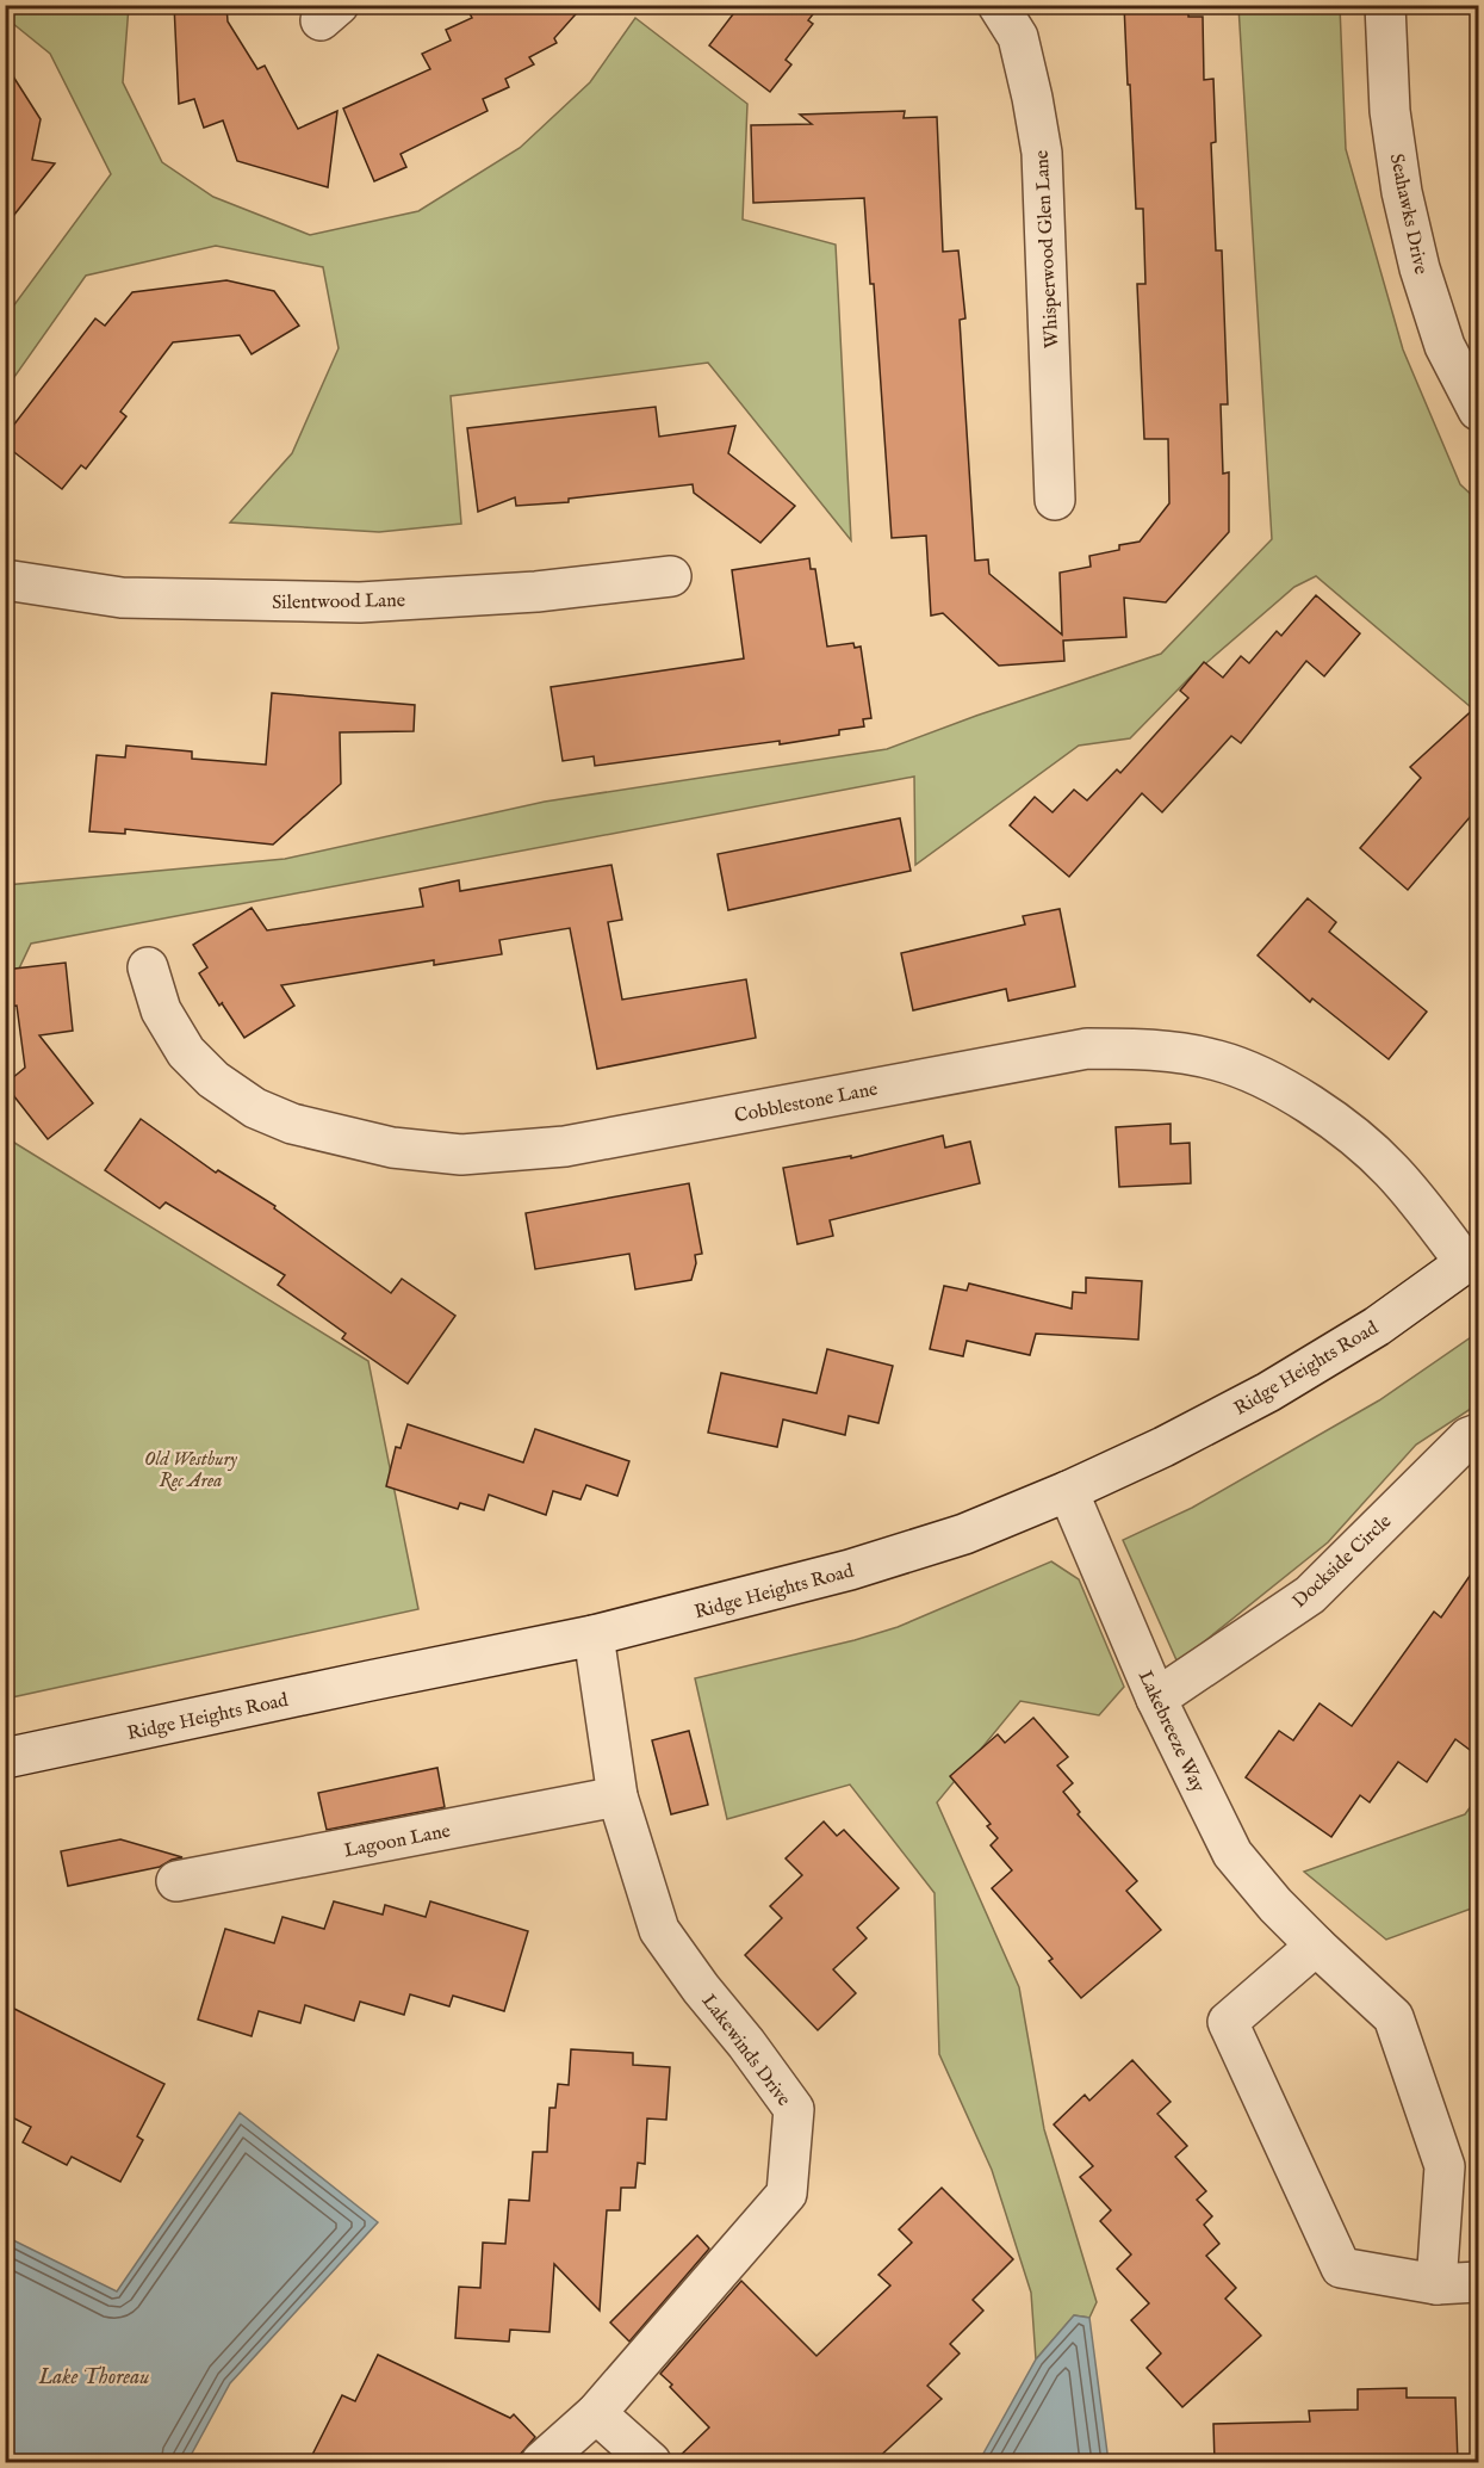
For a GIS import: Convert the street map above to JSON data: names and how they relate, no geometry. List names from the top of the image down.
{
  "streets": {
    "street": [
      "Seahawks Drive",
      "Whisperwood Glen Lane",
      "Silentwood Lane",
      "Cobblestone Lane",
      "Ridge Heights Road",
      "Dockside Circle",
      "Lakebreeze Way",
      "Lagoon Lane",
      "Lakewinds Drive"
    ]
  },
  "crossings": [
    ["Cobblestone Lane", "Ridge Heights Road"],
    ["Ridge Heights Road", "Lakebreeze Way"],
    ["Ridge Heights Road", "Lakewinds Drive"],
    ["Dockside Circle", "Lakebreeze Way"],
    ["Lagoon Lane", "Lakewinds Drive"]
  ],
  "water": ["Lake Thoreau"],
  "parks": ["Old Westbury Rec Area"]
}
